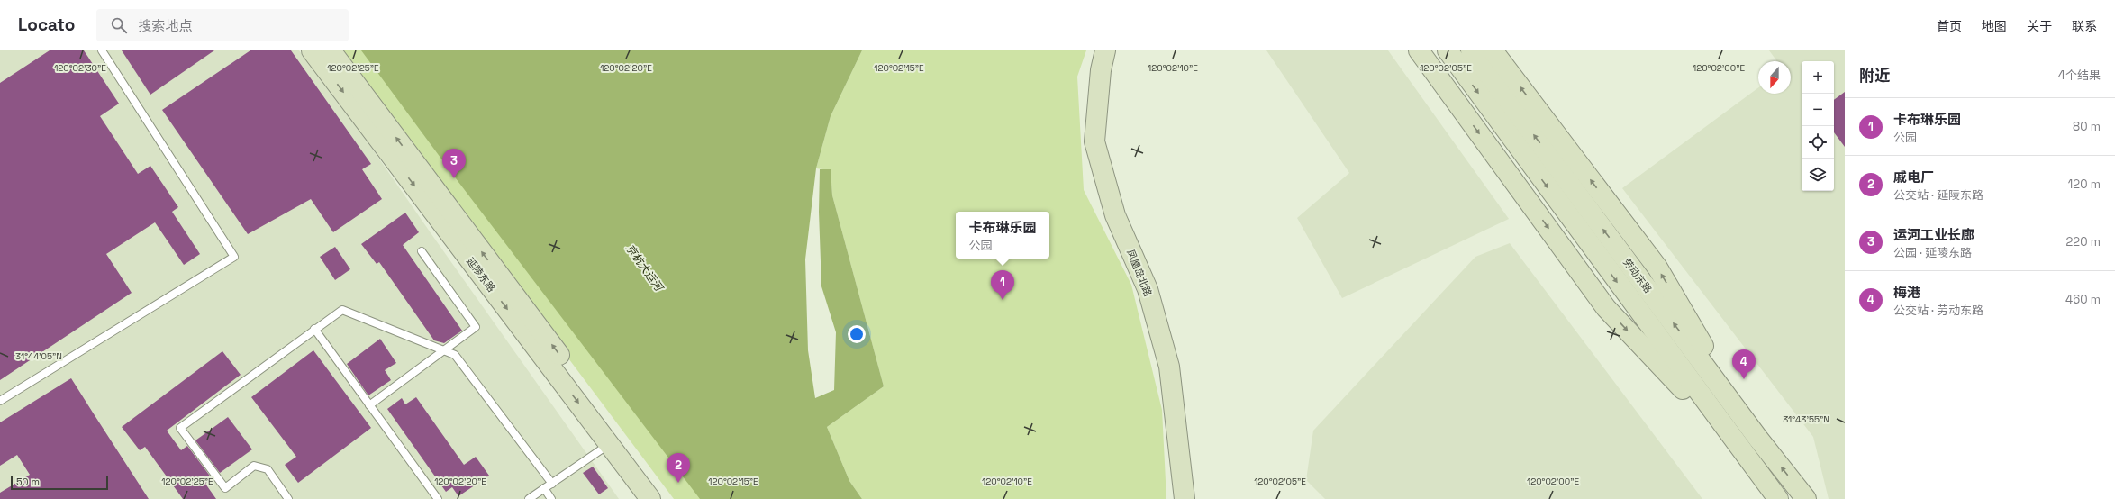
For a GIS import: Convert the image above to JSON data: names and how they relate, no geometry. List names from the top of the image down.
{
  "streets": {
    "main road": ["凤凰岛北路", "延陵东路", "劳动东路"]
  },
  "water": ["京杭大运河"],
  "scale_bar": "50 m",
  "north": "bottom",
  "page": {
    "header": "Locato",
    "search": "搜索地点",
    "nav": [
      "首页",
      "地图",
      "关于",
      "联系"
    ],
    "heading": ["附近", "4个结果"],
    "map_buttons": ["+", "−"],
    "list": [
      {
        "mark": "1",
        "name": "卡布琳乐园",
        "note": "公园",
        "value": "80 m"
      },
      {
        "mark": "2",
        "name": "戚电厂",
        "note": "公交站 · 延陵东路",
        "value": "120 m"
      },
      {
        "mark": "3",
        "name": "运河工业长廊",
        "note": "公园 · 延陵东路",
        "value": "220 m"
      },
      {
        "mark": "4",
        "name": "梅港",
        "note": "公交站 · 劳动东路",
        "value": "460 m"
      }
    ],
    "pins": [
      "3",
      "1",
      "4",
      "2"
    ],
    "popup": ["卡布琳乐园", "公园"],
    "scale": "50 m"
  },
  "coordinates": [
    "120°02'25\"E",
    "120°02'20\"E",
    "120°02'15\"E",
    "120°02'10\"E",
    "120°02'00\"E",
    "120°02'30\"E",
    "120°02'05\"E",
    "31°44'05\"N",
    "31°43'55\"N"
  ]
}
